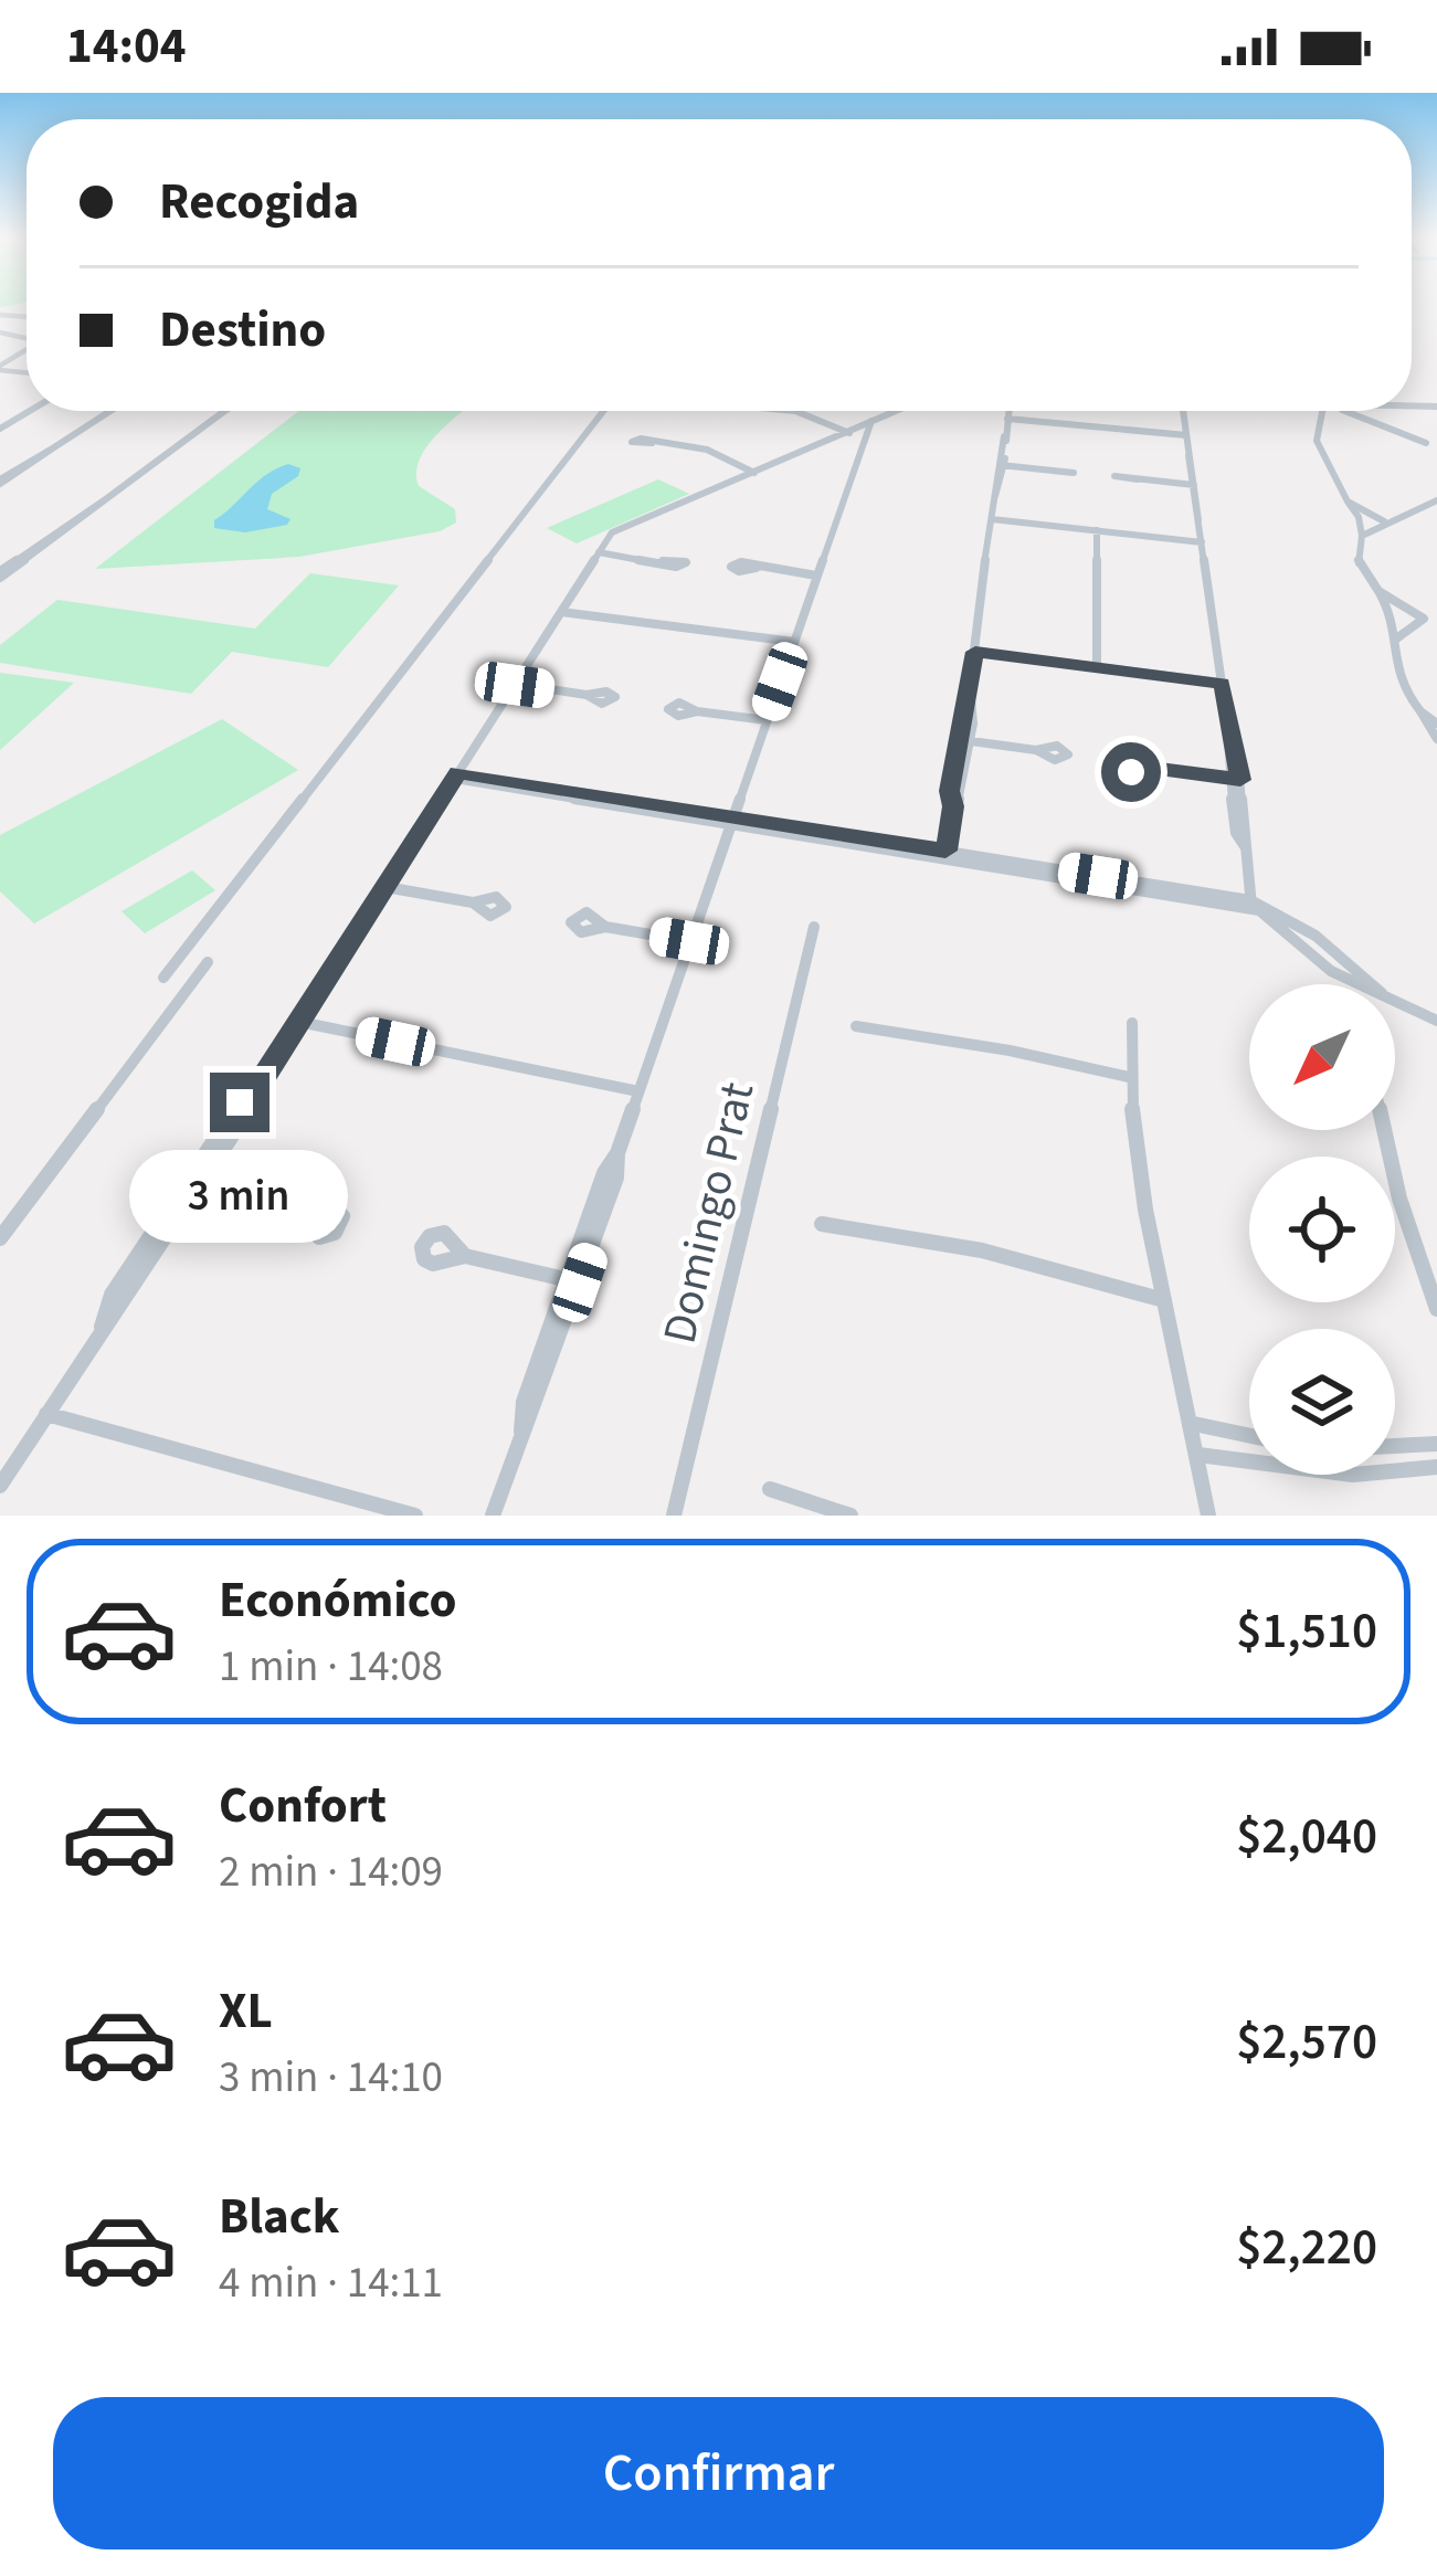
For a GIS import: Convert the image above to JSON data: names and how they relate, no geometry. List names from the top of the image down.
{
  "streets": {
    "street": ["Domingo Prat"]
  },
  "north": "bottom left",
  "page": {
    "status": "14:04",
    "banner": ["Recogida", "Destino"],
    "bubble": "3 min",
    "list": [
      {
        "name": "Económico",
        "note": "1 min · 14:08",
        "value": "$1,510"
      },
      {
        "name": "Confort",
        "note": "2 min · 14:09",
        "value": "$2,040"
      },
      {
        "name": "XL",
        "note": "3 min · 14:10",
        "value": "$2,570"
      },
      {
        "name": "Black",
        "note": "4 min · 14:11",
        "value": "$2,220"
      }
    ],
    "buttons": "Confirmar"
  }
}
